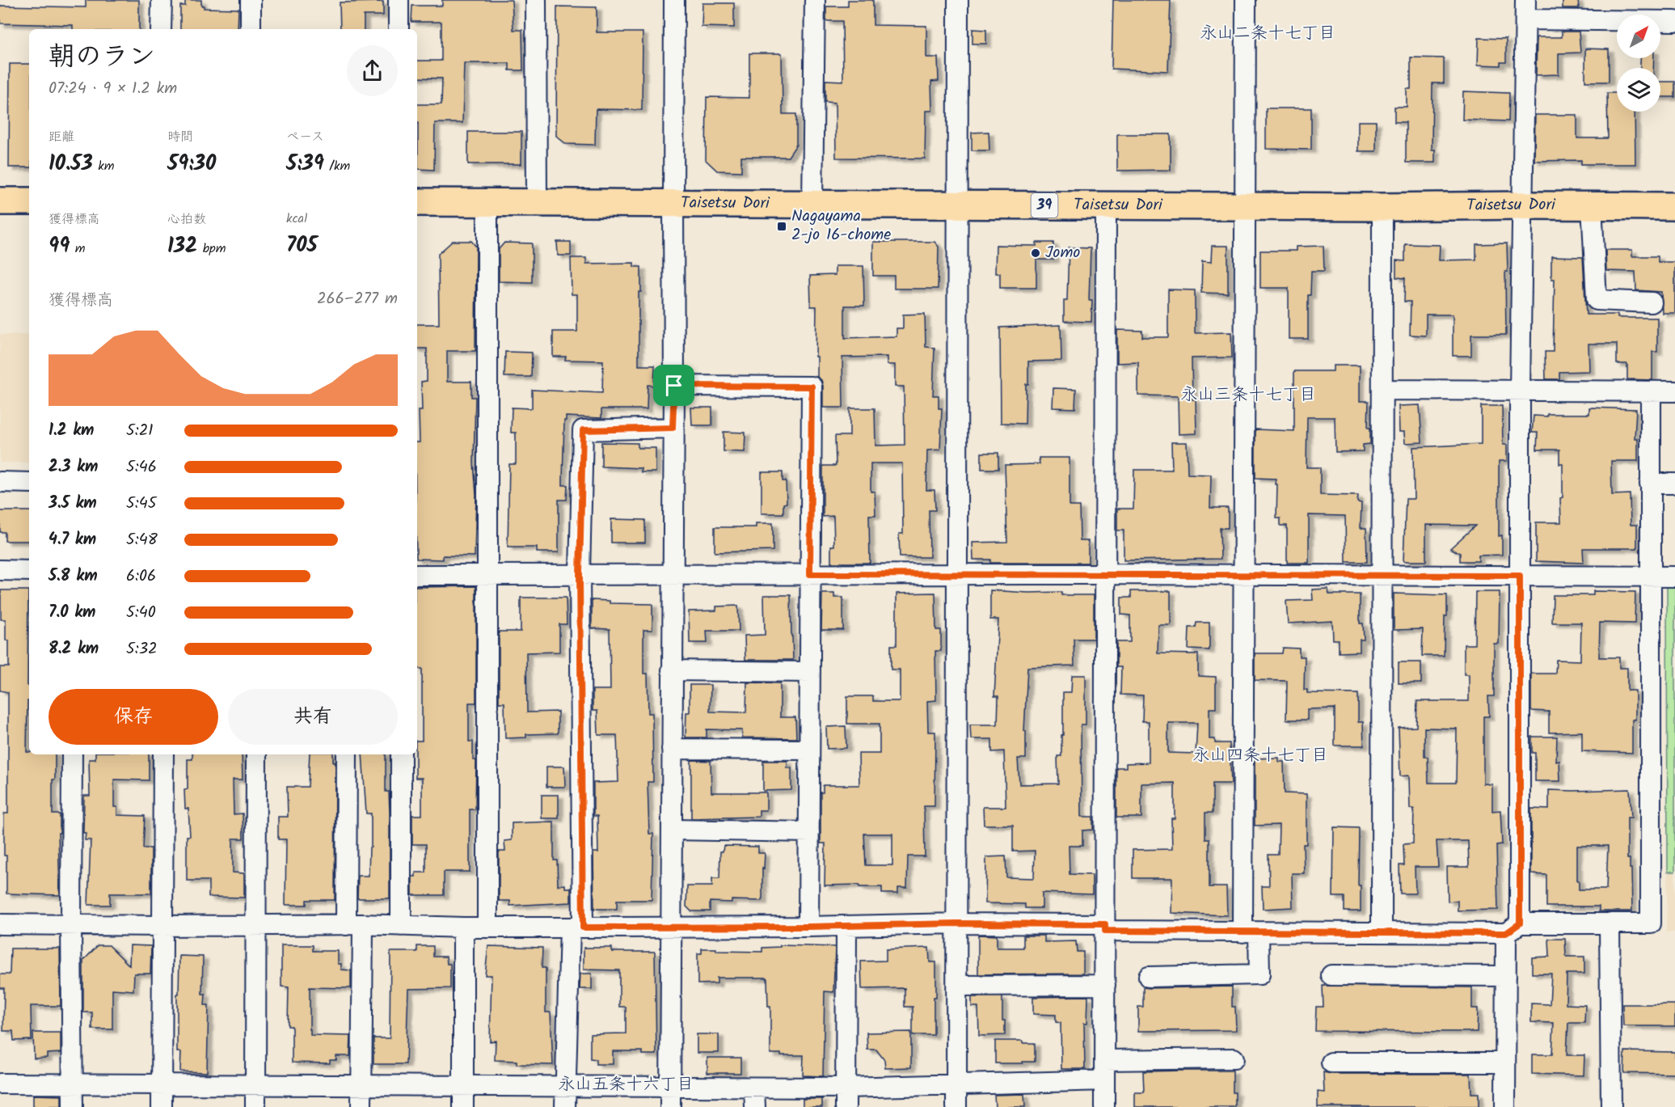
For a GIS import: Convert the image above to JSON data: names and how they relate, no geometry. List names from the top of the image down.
{
  "streets": {
    "highway": ["Taisetsu Dori", "39"]
  },
  "districts": [
    "永山二条十七丁目",
    "永山三条十七丁目",
    "永山四条十七丁目",
    "永山五条十六丁目"
  ],
  "places": {
    "transit": ["Nagayama 2-jo 16-chome"],
    "other": ["Jomo"]
  },
  "north": "top right",
  "page": {
    "heading": ["朝のラン", "07:24 · 9 × 1.2 km"],
    "stats": [
      ["距離", "10.53 km"],
      ["時間", "59:30"],
      ["ペース", "5:39 /km"],
      ["獲得標高", "99 m"],
      ["心拍数", "132 bpm"],
      ["kcal", "705"]
    ],
    "chart": ["獲得標高", "266–277 m"],
    "list": [
      {
        "name": "1.2 km",
        "note": "5:21"
      },
      {
        "name": "2.3 km",
        "note": "5:46"
      },
      {
        "name": "3.5 km",
        "note": "5:45"
      },
      {
        "name": "4.7 km",
        "note": "5:48"
      },
      {
        "name": "5.8 km",
        "note": "6:06"
      },
      {
        "name": "7.0 km",
        "note": "5:40"
      },
      {
        "name": "8.2 km",
        "note": "5:32"
      }
    ],
    "buttons": ["保存", "共有"]
  }
}
